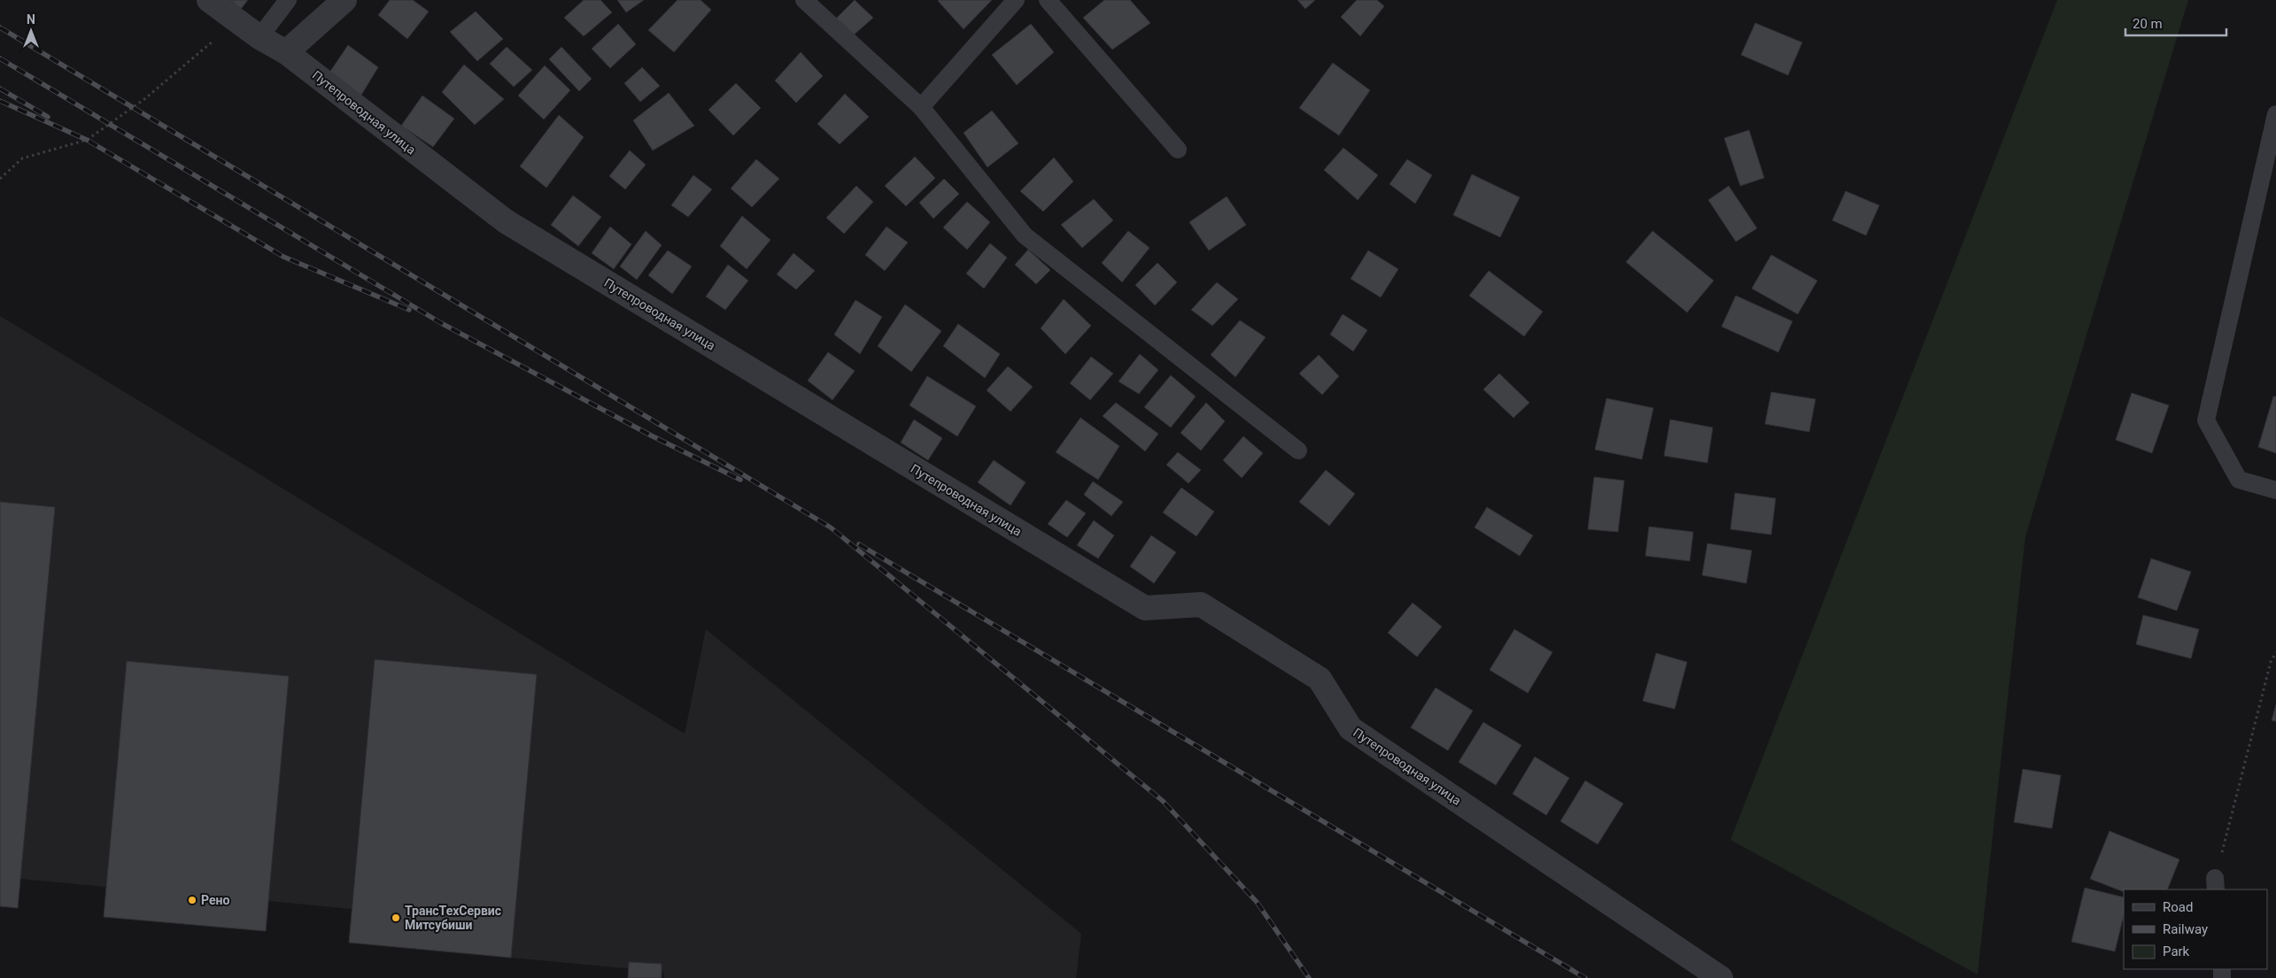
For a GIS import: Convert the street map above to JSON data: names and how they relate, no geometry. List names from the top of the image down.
{
  "streets": {
    "street": ["Путепроводная улица"]
  },
  "places": ["Рено", "ТрансТехСервис Митсубиши"],
  "legend": ["Road", "Railway", "Park"],
  "scale_bar": "20 m",
  "north": "top"
}
